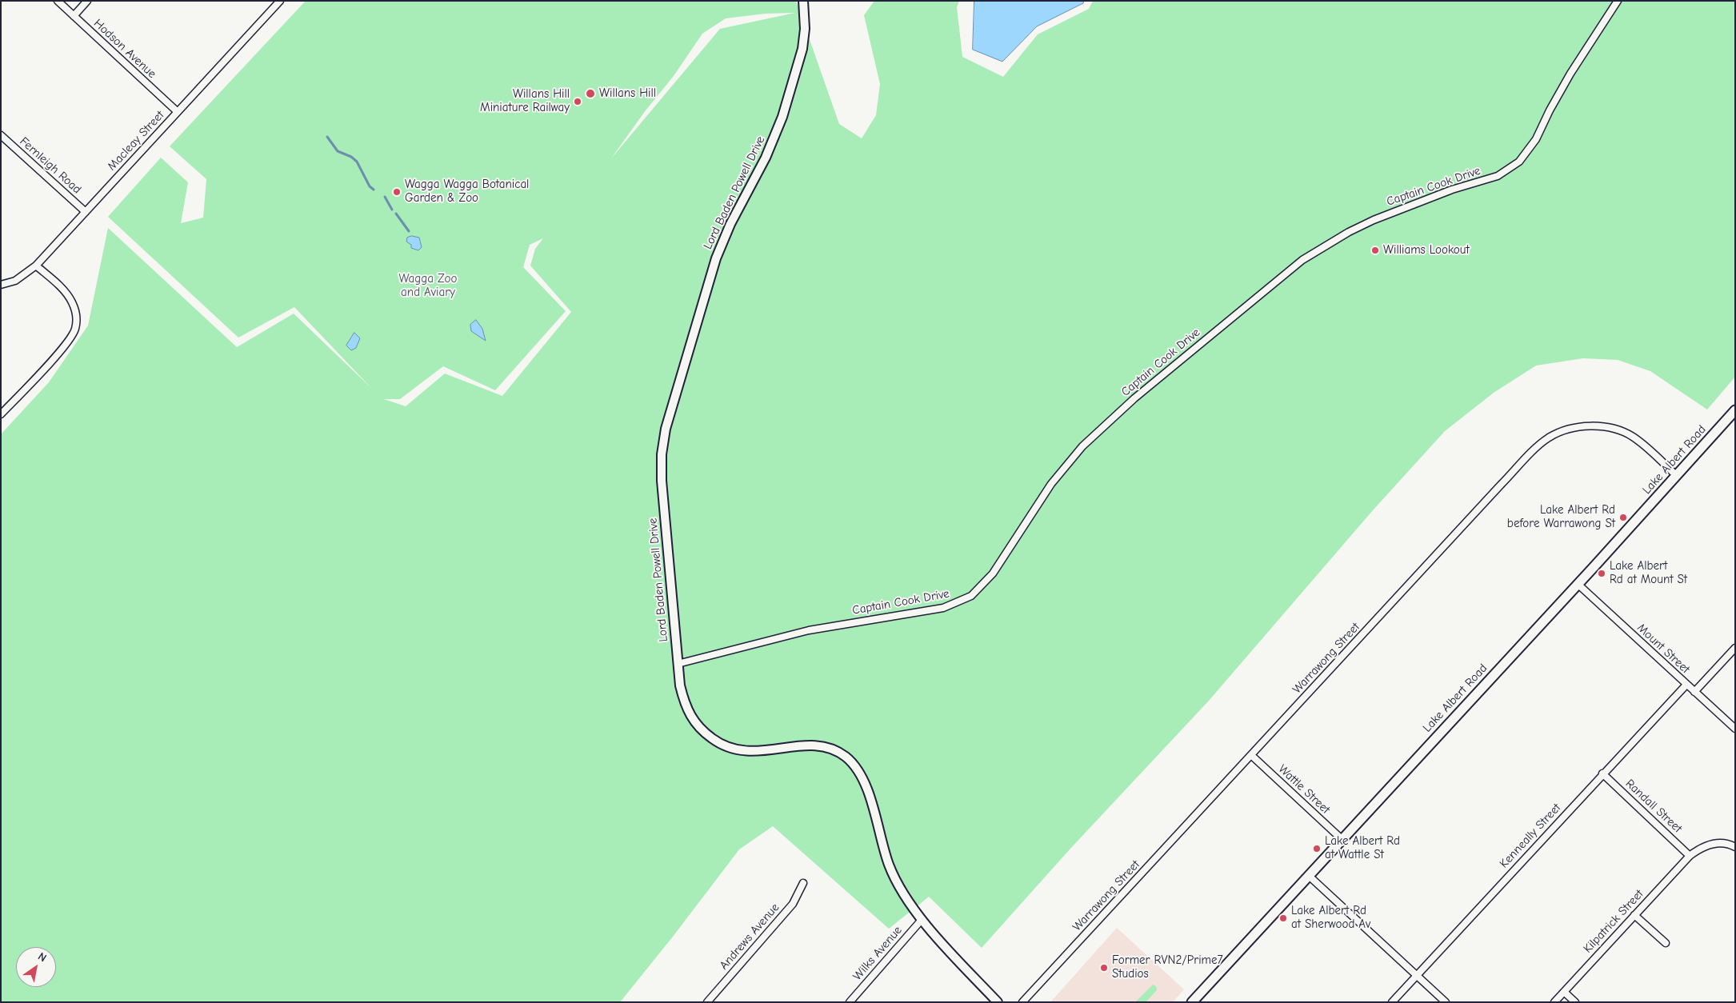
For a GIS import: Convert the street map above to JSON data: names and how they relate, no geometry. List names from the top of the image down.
{
  "streets": {
    "main road": ["Lake Albert Road"],
    "street": [
      "Hodson Avenue",
      "Macleay Street",
      "Fernleigh Road",
      "Captain Cook Drive",
      "Lord Baden Powell Drive",
      "Mount Street",
      "Warrawong Street",
      "Wattle Street",
      "Randall Street",
      "Kenneally Street",
      "Kilpatrick Street",
      "Andrews Avenue",
      "Wilks Avenue"
    ]
  },
  "crossings": [
    ["Hodson Avenue", "Macleay Street"],
    ["Macleay Street", "Fernleigh Road"],
    ["Captain Cook Drive", "Lord Baden Powell Drive"],
    ["Lord Baden Powell Drive", "Wilks Avenue"],
    ["Lake Albert Road", "Mount Street"],
    ["Lake Albert Road", "Warrawong Street"],
    ["Lake Albert Road", "Wattle Street"],
    ["Mount Street", "Kenneally Street"],
    ["Warrawong Street", "Wattle Street"],
    ["Randall Street", "Kenneally Street"],
    ["Randall Street", "Kilpatrick Street"]
  ],
  "parks": ["Wagga Zoo and Aviary"],
  "places": [
    "Willans Hill",
    "Willans Hill Miniature Railway",
    "Wagga Wagga Botanical Garden & Zoo",
    "Williams Lookout",
    "Lake Albert Rd before Warrawong St",
    "Lake Albert Rd at Mount St",
    "Lake Albert Rd at Wattle St",
    "Lake Albert Rd at Sherwood Av",
    "Former RVN2/Prime7 Studios"
  ],
  "north": "top right"
}
